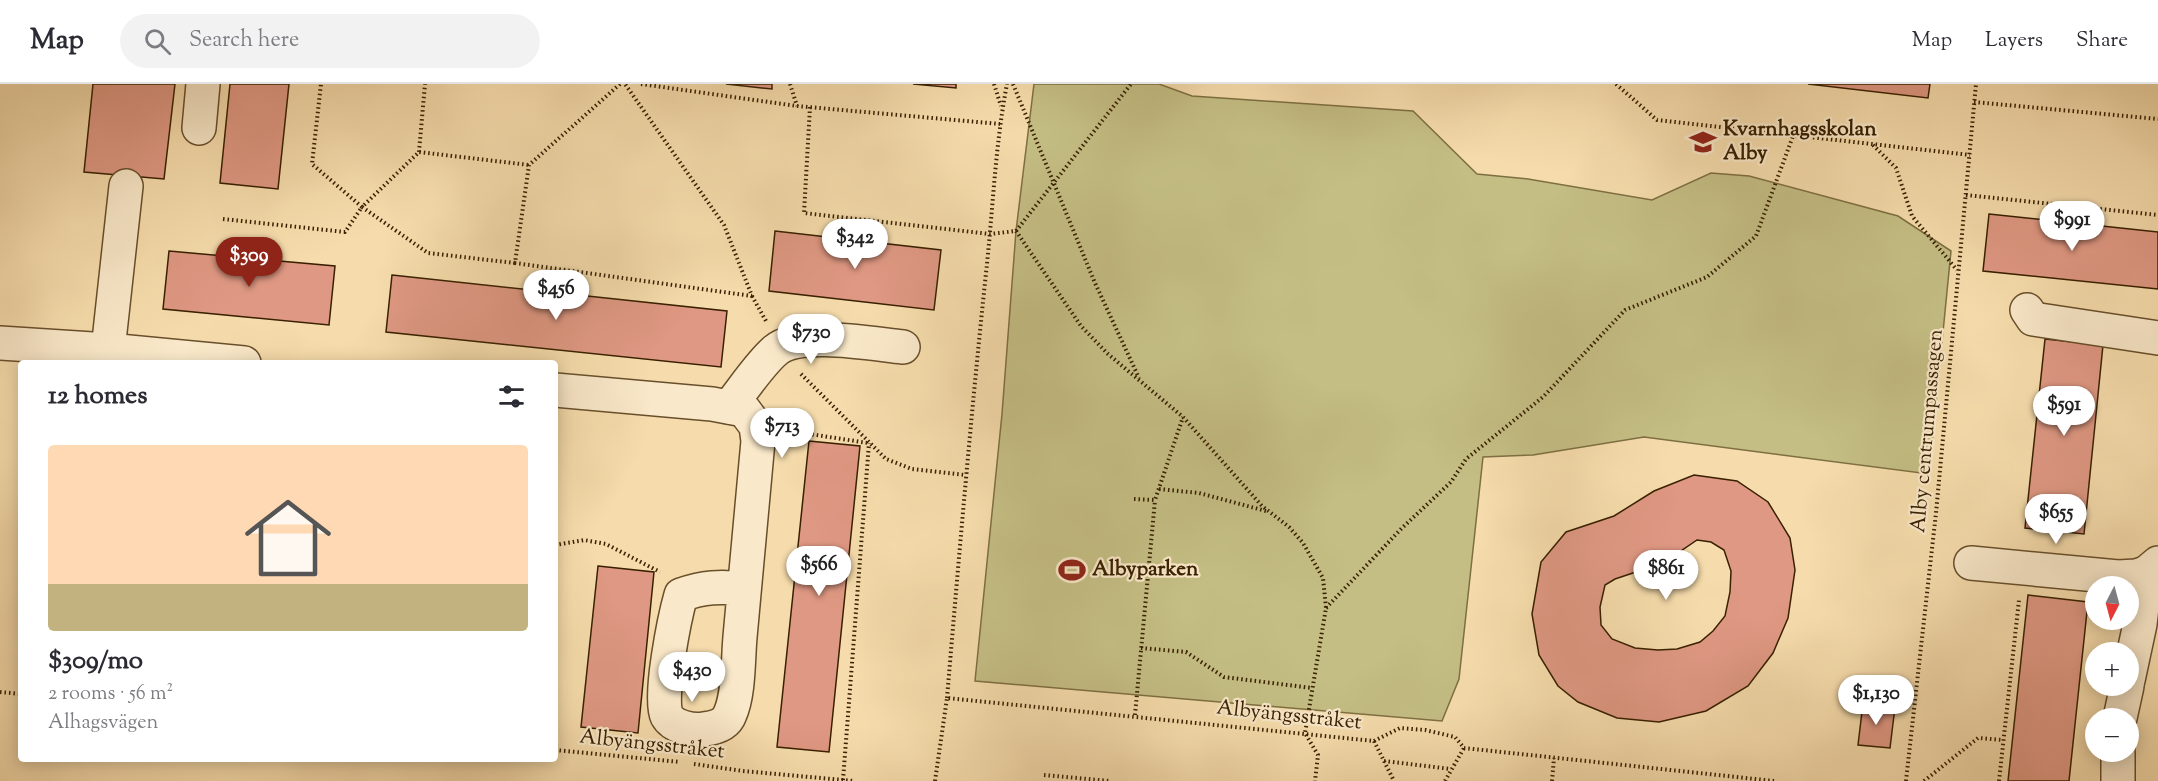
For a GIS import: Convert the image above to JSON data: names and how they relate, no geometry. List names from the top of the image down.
{
  "streets": {
    "path": ["Alby centrumpassagen", "Albyängsstråket"]
  },
  "places": {
    "school or university": ["Kvarnhagsskolan Alby"],
    "sports": ["Albyparken"]
  },
  "north": "bottom",
  "page": {
    "header": "Map",
    "search": "Search here",
    "nav": ["Map", "Layers", "Share"],
    "price": [
      "$991",
      "$342",
      "$309",
      "$456",
      "$730",
      "$591",
      "$713",
      "$655",
      "$566",
      "$861",
      "$430",
      "$1,130"
    ],
    "heading": "12 homes",
    "list": [
      {
        "name": "$309/mo",
        "note": "2 rooms · 56 m² · Alhagsvägen"
      }
    ],
    "map_buttons": ["+", "−"]
  }
}
